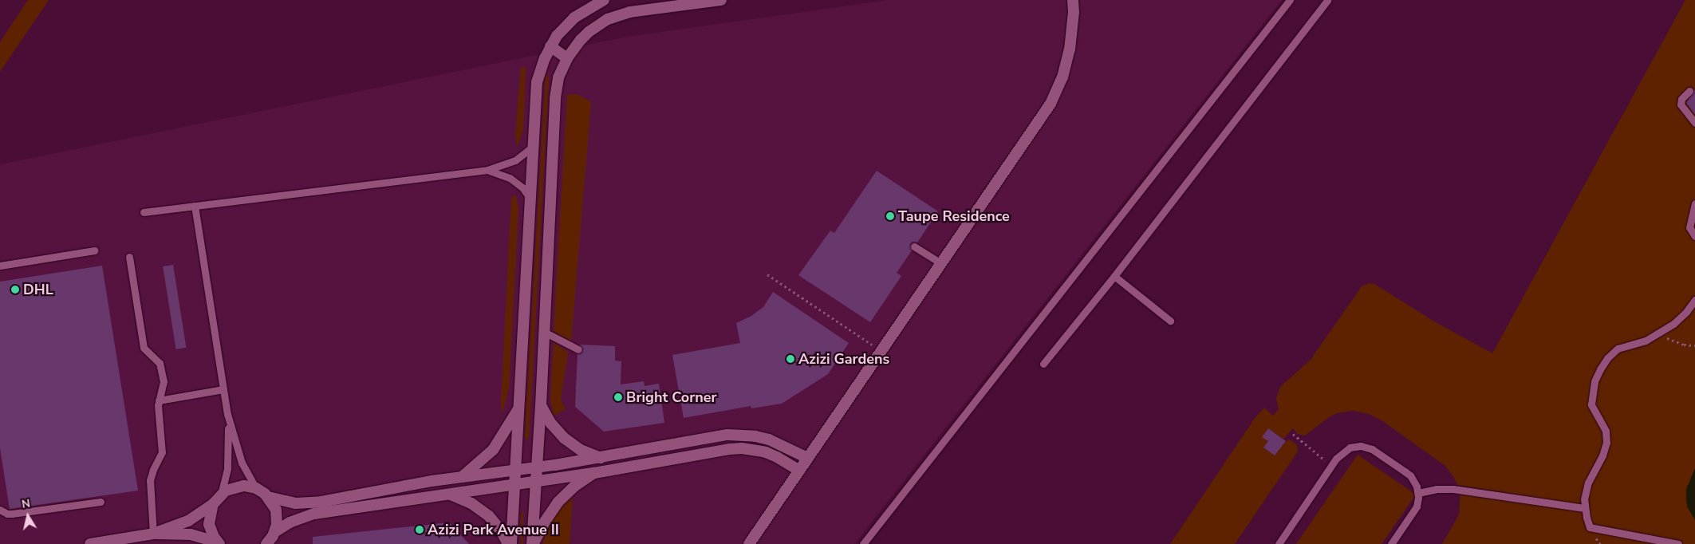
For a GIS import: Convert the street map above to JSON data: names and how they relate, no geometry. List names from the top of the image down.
{
  "places": [
    "Taupe Residence",
    "DHL",
    "Azizi Gardens",
    "Bright Corner",
    "Azizi Park Avenue II"
  ],
  "north": "top"
}
